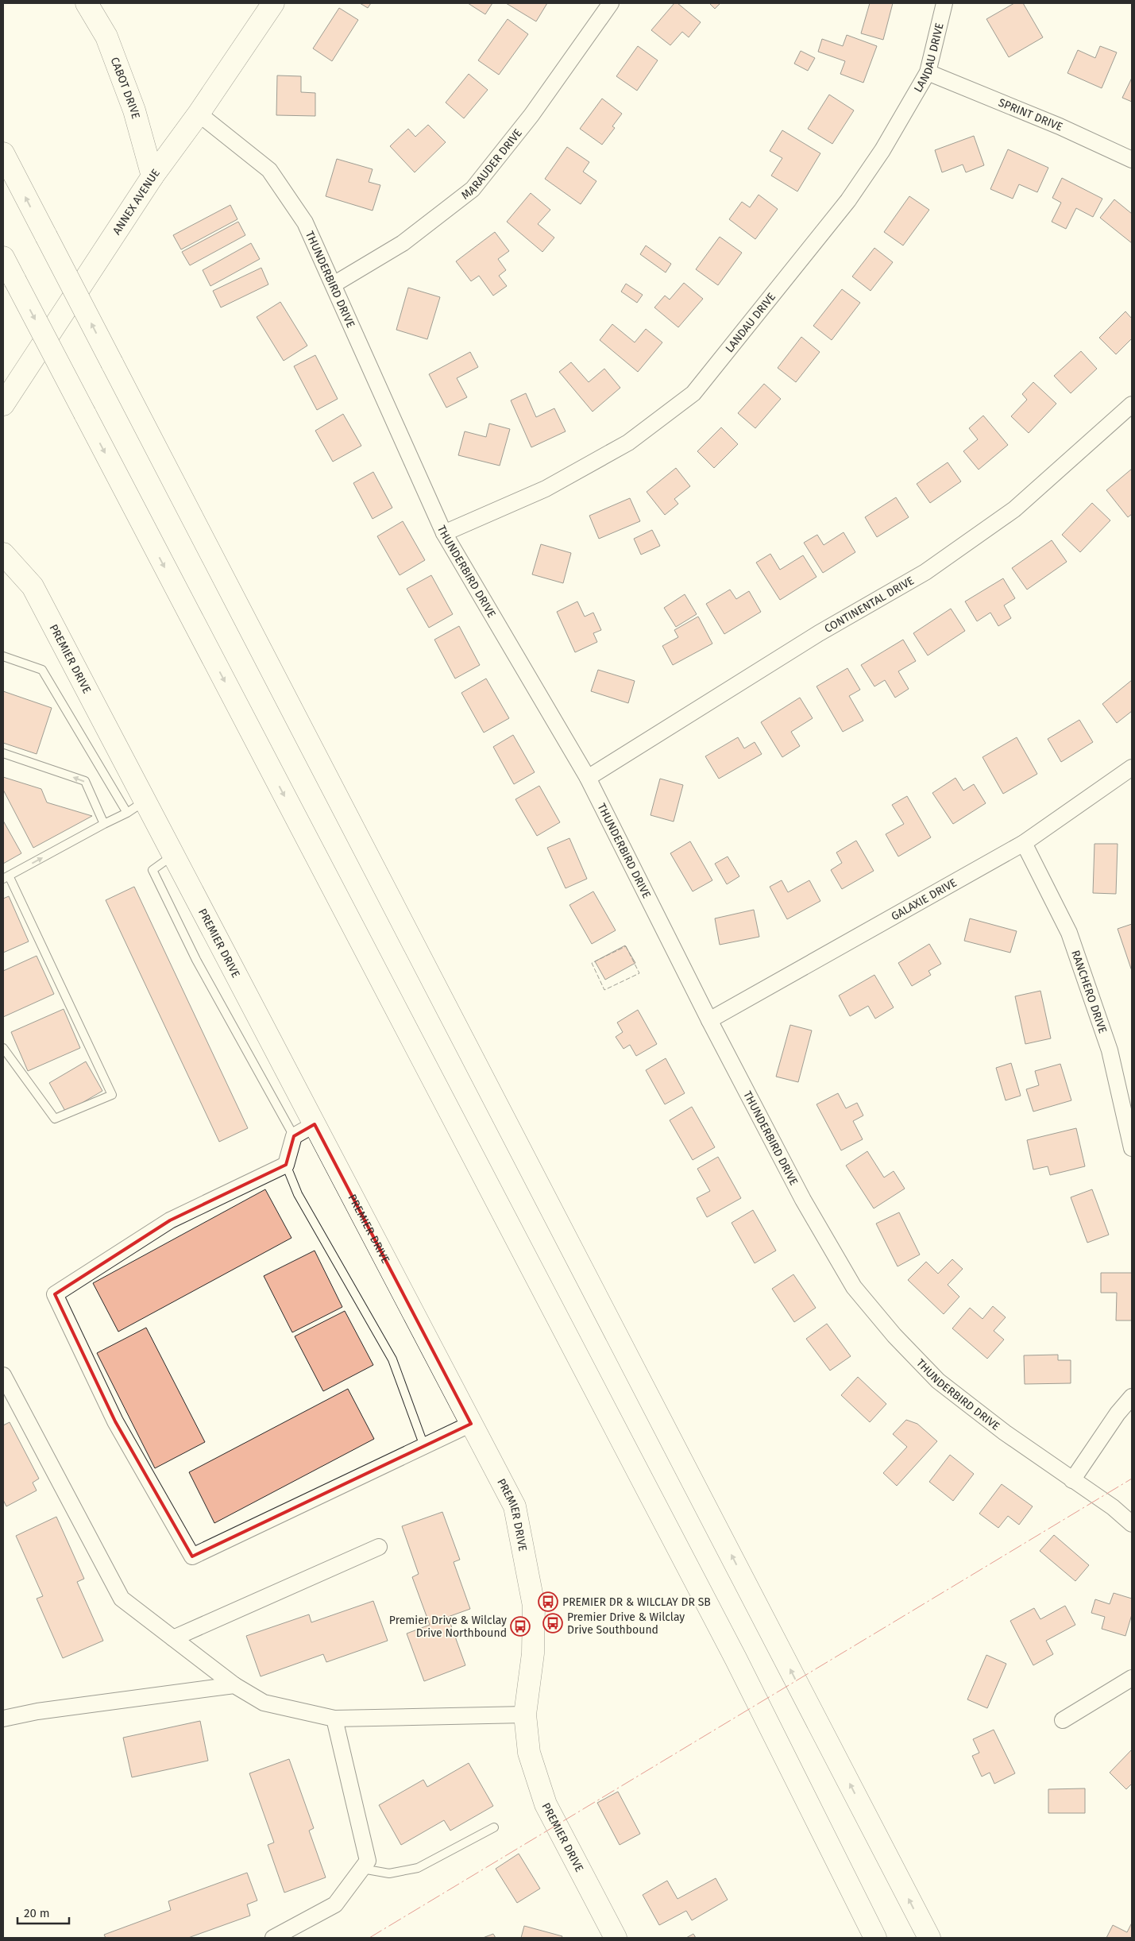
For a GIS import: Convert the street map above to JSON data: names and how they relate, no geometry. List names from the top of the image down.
{
  "streets": {
    "main road": ["CABOT DRIVE", "ANNEX AVENUE", "PREMIER DRIVE"],
    "street": [
      "LANDAU DRIVE",
      "SPRINT DRIVE",
      "MARAUDER DRIVE",
      "THUNDERBIRD DRIVE",
      "CONTINENTAL DRIVE",
      "GALAXIE DRIVE",
      "RANCHERO DRIVE"
    ]
  },
  "crossings": [
    ["LANDAU DRIVE", "SPRINT DRIVE"],
    ["LANDAU DRIVE", "THUNDERBIRD DRIVE"],
    ["CABOT DRIVE", "ANNEX AVENUE"],
    ["MARAUDER DRIVE", "THUNDERBIRD DRIVE"],
    ["ANNEX AVENUE", "THUNDERBIRD DRIVE"],
    ["THUNDERBIRD DRIVE", "CONTINENTAL DRIVE"],
    ["THUNDERBIRD DRIVE", "GALAXIE DRIVE"],
    ["GALAXIE DRIVE", "RANCHERO DRIVE"]
  ],
  "places": {
    "bus stop": ["PREMIER DR & WILCLAY DR SB", "Premier Drive & Wilclay Drive Southbound", "Premier Drive & Wilclay Drive Northbound"]
  },
  "scale_bar": "20 m"
}
